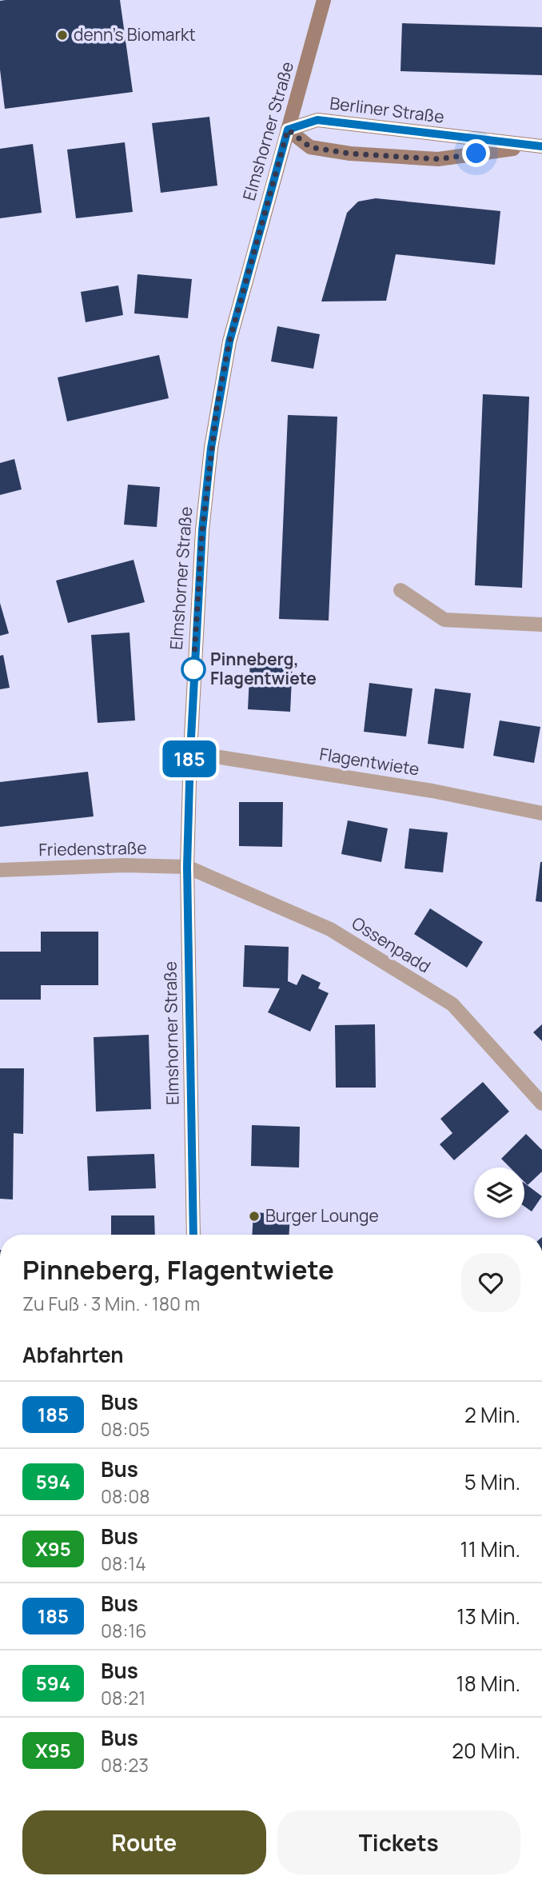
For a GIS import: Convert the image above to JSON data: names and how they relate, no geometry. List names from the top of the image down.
{
  "streets": {
    "main road": ["Berliner Straße", "Elmshorner Straße"],
    "street": ["Flagentwiete", "Friedenstraße", "Ossenpadd"]
  },
  "crossings": [
    ["Berliner Straße", "Elmshorner Straße"],
    ["Elmshorner Straße", "Flagentwiete"],
    ["Elmshorner Straße", "Friedenstraße"],
    ["Elmshorner Straße", "Ossenpadd"],
    ["Friedenstraße", "Ossenpadd"]
  ],
  "places": ["denn's Biomarkt", "Pinneberg, Flagentwiete", "Burger Lounge"],
  "lines": ["bus line 185"],
  "page": {
    "on_map": "185",
    "heading": [
      ["Pinneberg, Flagentwiete", "Zu Fuß · 3 Min. · 180 m"],
      "Abfahrten"
    ],
    "list": [
      {
        "mark": "185",
        "name": "Bus",
        "note": "08:05",
        "value": "2 Min."
      },
      {
        "mark": "594",
        "name": "Bus",
        "note": "08:08",
        "value": "5 Min."
      },
      {
        "mark": "X95",
        "name": "Bus",
        "note": "08:14",
        "value": "11 Min."
      },
      {
        "mark": "185",
        "name": "Bus",
        "note": "08:16",
        "value": "13 Min."
      },
      {
        "mark": "594",
        "name": "Bus",
        "note": "08:21",
        "value": "18 Min."
      },
      {
        "mark": "X95",
        "name": "Bus",
        "note": "08:23",
        "value": "20 Min."
      }
    ],
    "buttons": ["Route", "Tickets"]
  }
}
